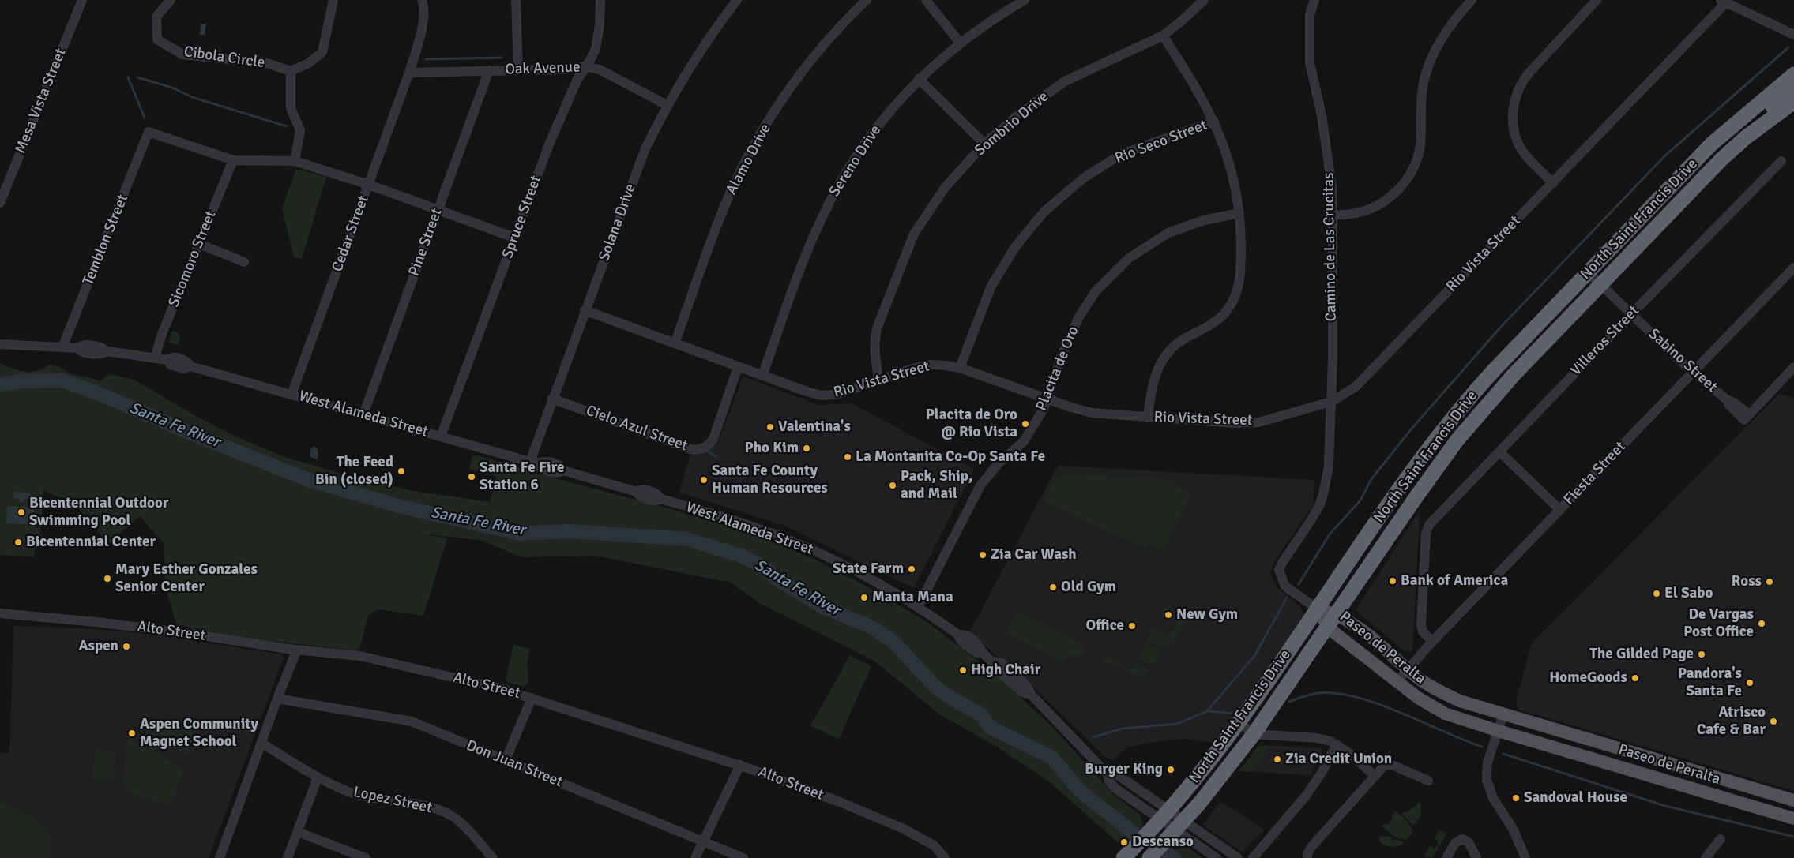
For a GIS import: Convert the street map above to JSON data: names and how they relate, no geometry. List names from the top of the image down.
{
  "streets": {
    "highway": ["North Saint Francis Drive"],
    "main road": ["Paseo de Peralta"],
    "street": [
      "Cibola Circle",
      "Oak Avenue",
      "Mesa Vista Street",
      "Sombrio Drive",
      "Rio Seco Street",
      "Alamo Drive",
      "Sereno Drive",
      "Spruce Street",
      "Solana Drive",
      "Cedar Street",
      "Temblon Street",
      "Pine Street",
      "Camino de Las Crucitas",
      "Rio Vista Street",
      "Sicomoro Street",
      "Villeros Street",
      "Sabino Street",
      "Placita de Oro",
      "West Alameda Street",
      "Cielo Azul Street",
      "Fiesta Street",
      "Alto Street",
      "Don Juan Street",
      "Lopez Street"
    ]
  },
  "crossings": [
    ["Oak Avenue", "Spruce Street"],
    ["Oak Avenue", "Solana Drive"],
    ["Oak Avenue", "Cedar Street"],
    ["Oak Avenue", "Pine Street"],
    ["Sombrio Drive", "Rio Vista Street"],
    ["Rio Seco Street", "Rio Vista Street"],
    ["Alamo Drive", "Rio Vista Street"],
    ["Sereno Drive", "Rio Vista Street"],
    ["Spruce Street", "West Alameda Street"],
    ["North Saint Francis Drive", "Sabino Street"],
    ["North Saint Francis Drive", "West Alameda Street"],
    ["North Saint Francis Drive", "Paseo de Peralta"],
    ["Solana Drive", "Rio Vista Street"],
    ["Solana Drive", "West Alameda Street"],
    ["Solana Drive", "Cielo Azul Street"],
    ["Cedar Street", "West Alameda Street"],
    ["Temblon Street", "Sicomoro Street"],
    ["Temblon Street", "West Alameda Street"],
    ["Pine Street", "West Alameda Street"],
    ["Camino de Las Crucitas", "Rio Vista Street"],
    ["Rio Vista Street", "Placita de Oro"],
    ["Rio Vista Street", "Cielo Azul Street"],
    ["Sicomoro Street", "West Alameda Street"],
    ["Villeros Street", "Sabino Street"],
    ["Villeros Street", "Fiesta Street"],
    ["Sabino Street", "Fiesta Street"],
    ["Placita de Oro", "West Alameda Street"],
    ["Fiesta Street", "Paseo de Peralta"]
  ],
  "water": ["Santa Fe River"],
  "places": [
    "Placita de Oro @ Rio Vista",
    "Valentina's",
    "Pho Kim",
    "La Montanita Co-Op Santa Fe",
    "The Feed Bin (closed)",
    "Santa Fe Fire Station 6",
    "Santa Fe County Human Resources",
    "Pack, Ship, and Mail",
    "Bicentennial Outdoor Swimming Pool",
    "Bicentennial Center",
    "Zia Car Wash",
    "State Farm",
    "Mary Esther Gonzales Senior Center",
    "Bank of America",
    "Ross",
    "Old Gym",
    "El Sabo",
    "Manta Mana",
    "New Gym",
    "De Vargas Post Office",
    "Office",
    "Aspen",
    "The Gilded Page",
    "High Chair",
    "HomeGoods",
    "Pandora's Santa Fe",
    "Atrisco Cafe & Bar",
    "Aspen Community Magnet School",
    "Zia Credit Union",
    "Burger King",
    "Sandoval House",
    "Descanso"
  ]
}
